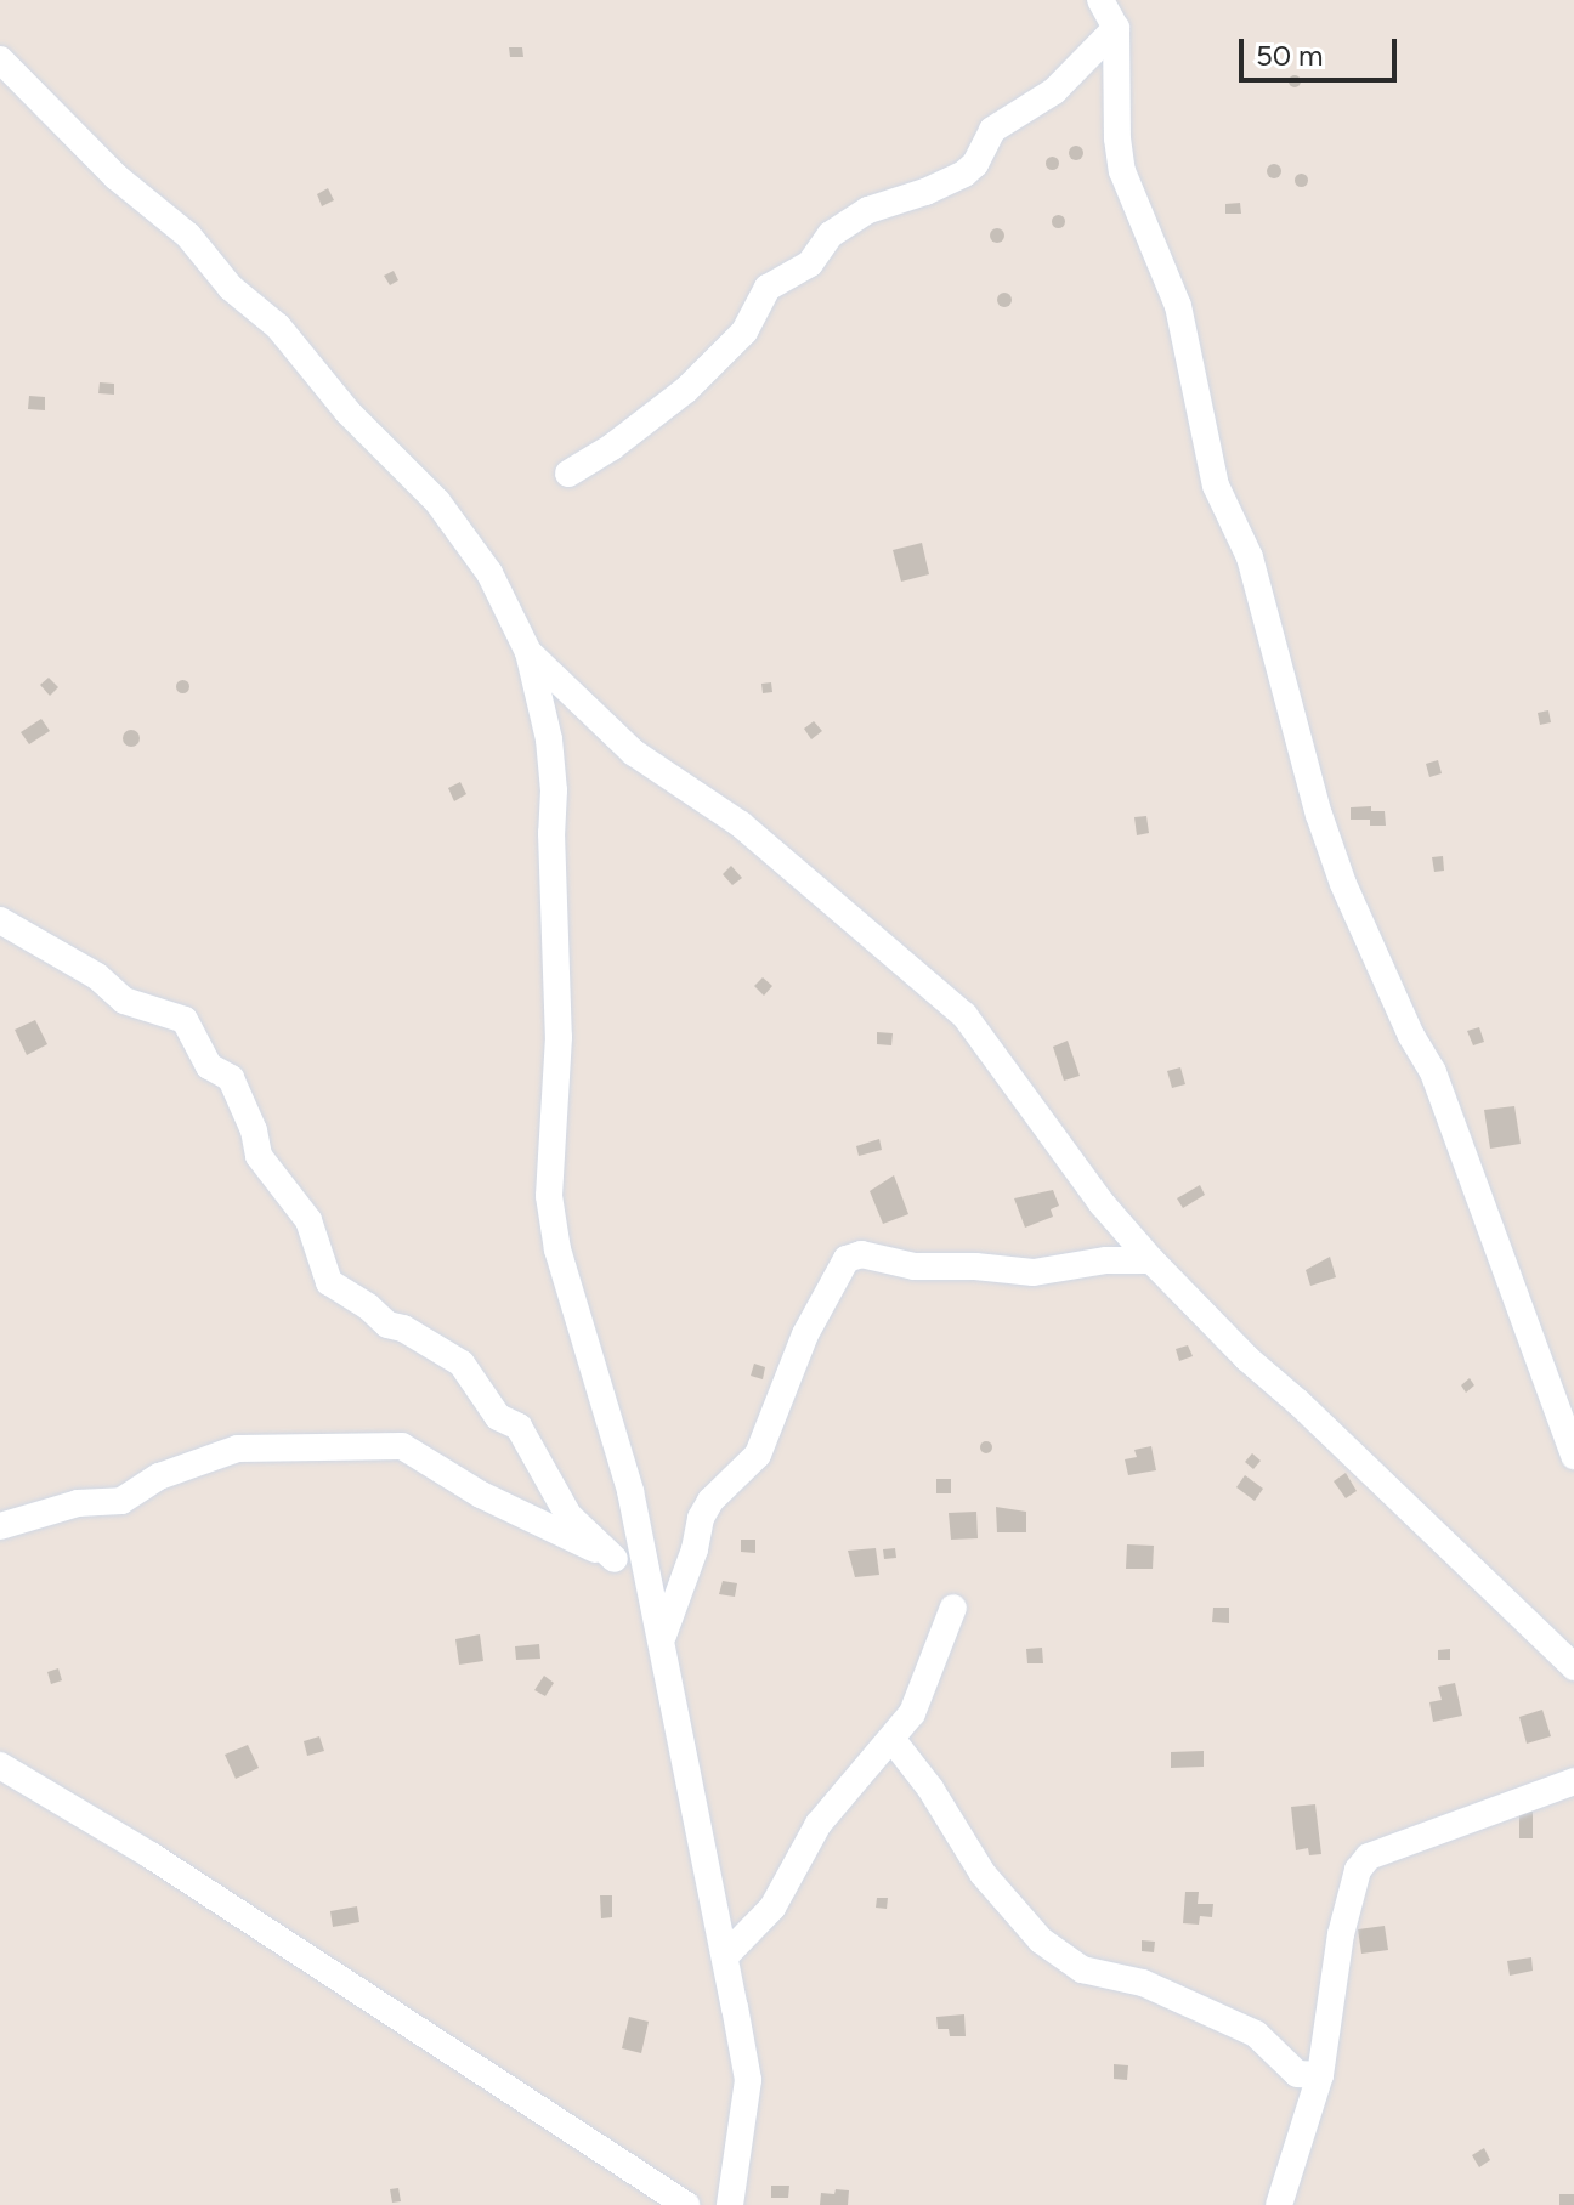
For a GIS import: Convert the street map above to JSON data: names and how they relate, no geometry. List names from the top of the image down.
{
  "scale_bar": "50 m"
}
